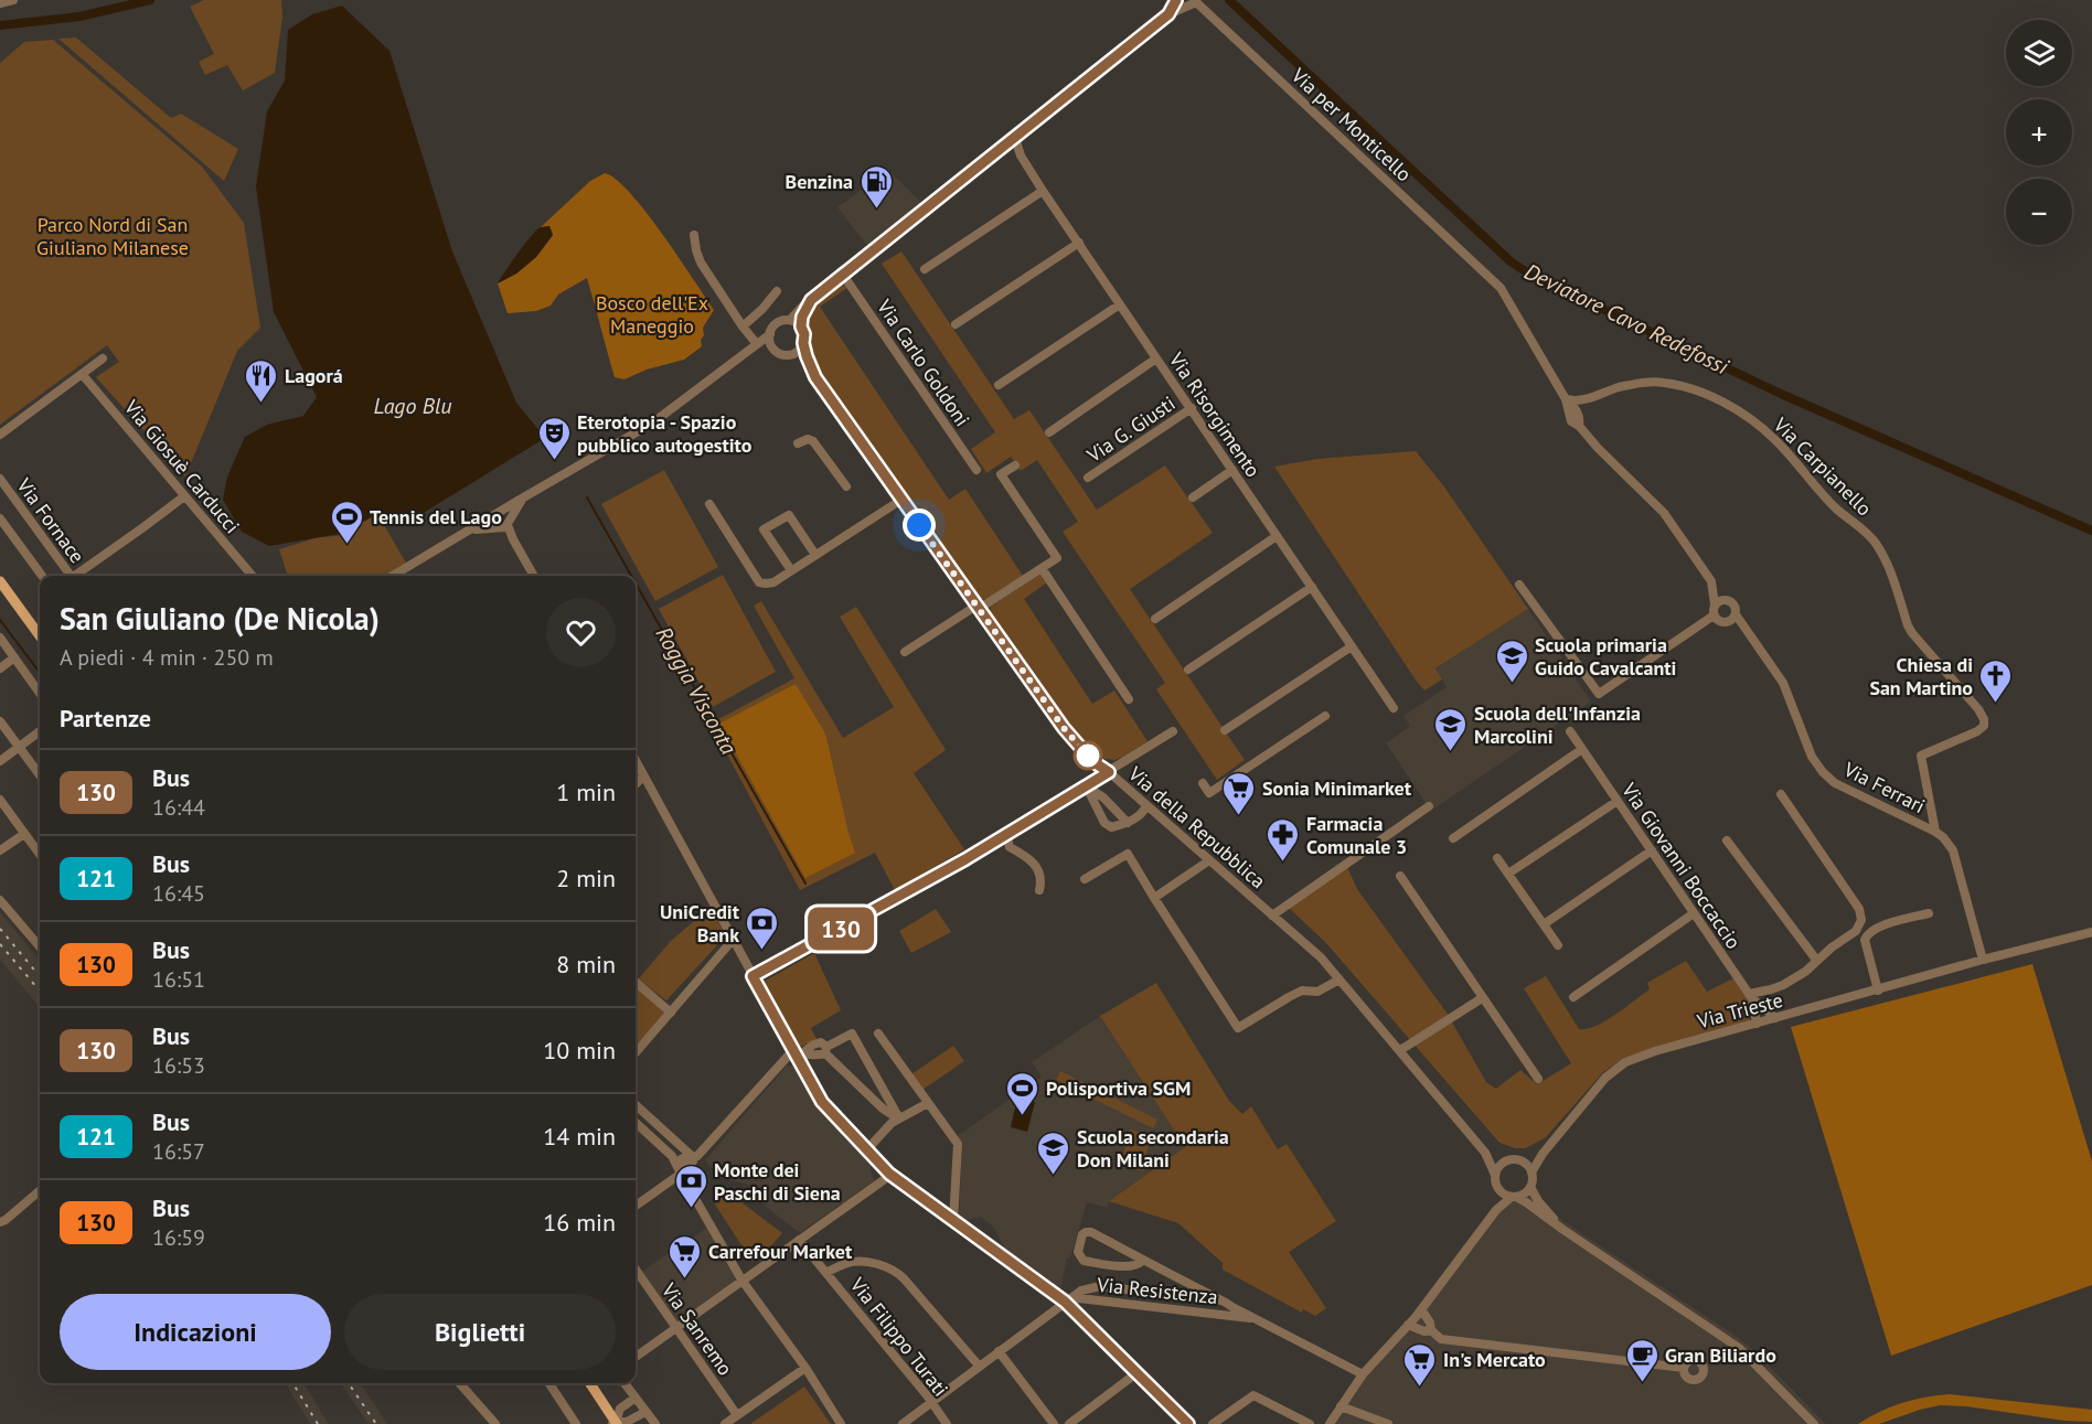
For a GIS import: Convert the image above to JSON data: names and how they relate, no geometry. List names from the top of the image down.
{
  "streets": {
    "street": [
      "Via per Monticello",
      "Via Carlo Goldoni",
      "Via Risorgimento",
      "Via G. Giusti",
      "Via Giosuè Carducci",
      "Via Carpianello",
      "Via Fornace",
      "Via Ferrari",
      "Via della Repubblica",
      "Via Giovanni Boccaccio",
      "Via Trieste",
      "Via Resistenza",
      "Via Sanremo",
      "Via Filippo Turati"
    ]
  },
  "crossings": [
    ["Via per Monticello", "Via Carpianello"],
    ["Via per Monticello", "Via Ferrari"],
    ["Via Risorgimento", "Via G. Giusti"],
    ["Via Carpianello", "Via Ferrari"],
    ["Via Ferrari", "Via Trieste"],
    ["Via della Repubblica", "Via Trieste"],
    ["Via Giovanni Boccaccio", "Via Trieste"]
  ],
  "water": ["Deviatore Cavo Redefossi", "Lago Blu", "Roggia Visconta"],
  "parks": ["Parco Nord di San Giuliano Milanese", "Bosco dell'Ex Maneggio"],
  "places": {
    "fuel station": ["Benzina"],
    "restaurant": ["Lagorá"],
    "theatre": ["Eterotopia - Spazio pubblico autogestito"],
    "sports": ["Tennis del Lago", "Polisportiva SGM"],
    "school or university": ["Scuola primaria Guido Cavalcanti", "Scuola dell'Infanzia Marcolini", "Scuola secondaria Don Milani"],
    "church": ["Chiesa di San Martino"],
    "supermarket": ["Sonia Minimarket", "Carrefour Market", "In's Mercato"],
    "pharmacy": ["Farmacia Comunale 3"],
    "bank": ["UniCredit Bank", "Monte dei Paschi di Siena"],
    "cafe": ["Gran Biliardo"]
  },
  "lines": ["bus line 130"],
  "page": {
    "on_map": "130",
    "map_buttons": ["+", "−"],
    "heading": [
      ["San Giuliano (De Nicola)", "A piedi · 4 min · 250 m"],
      "Partenze"
    ],
    "list": [
      {
        "mark": "130",
        "name": "Bus",
        "note": "16:44",
        "value": "1 min"
      },
      {
        "mark": "121",
        "name": "Bus",
        "note": "16:45",
        "value": "2 min"
      },
      {
        "mark": "130",
        "name": "Bus",
        "note": "16:51",
        "value": "8 min"
      },
      {
        "mark": "130",
        "name": "Bus",
        "note": "16:53",
        "value": "10 min"
      },
      {
        "mark": "121",
        "name": "Bus",
        "note": "16:57",
        "value": "14 min"
      },
      {
        "mark": "130",
        "name": "Bus",
        "note": "16:59",
        "value": "16 min"
      }
    ],
    "buttons": ["Indicazioni", "Biglietti"]
  }
}
